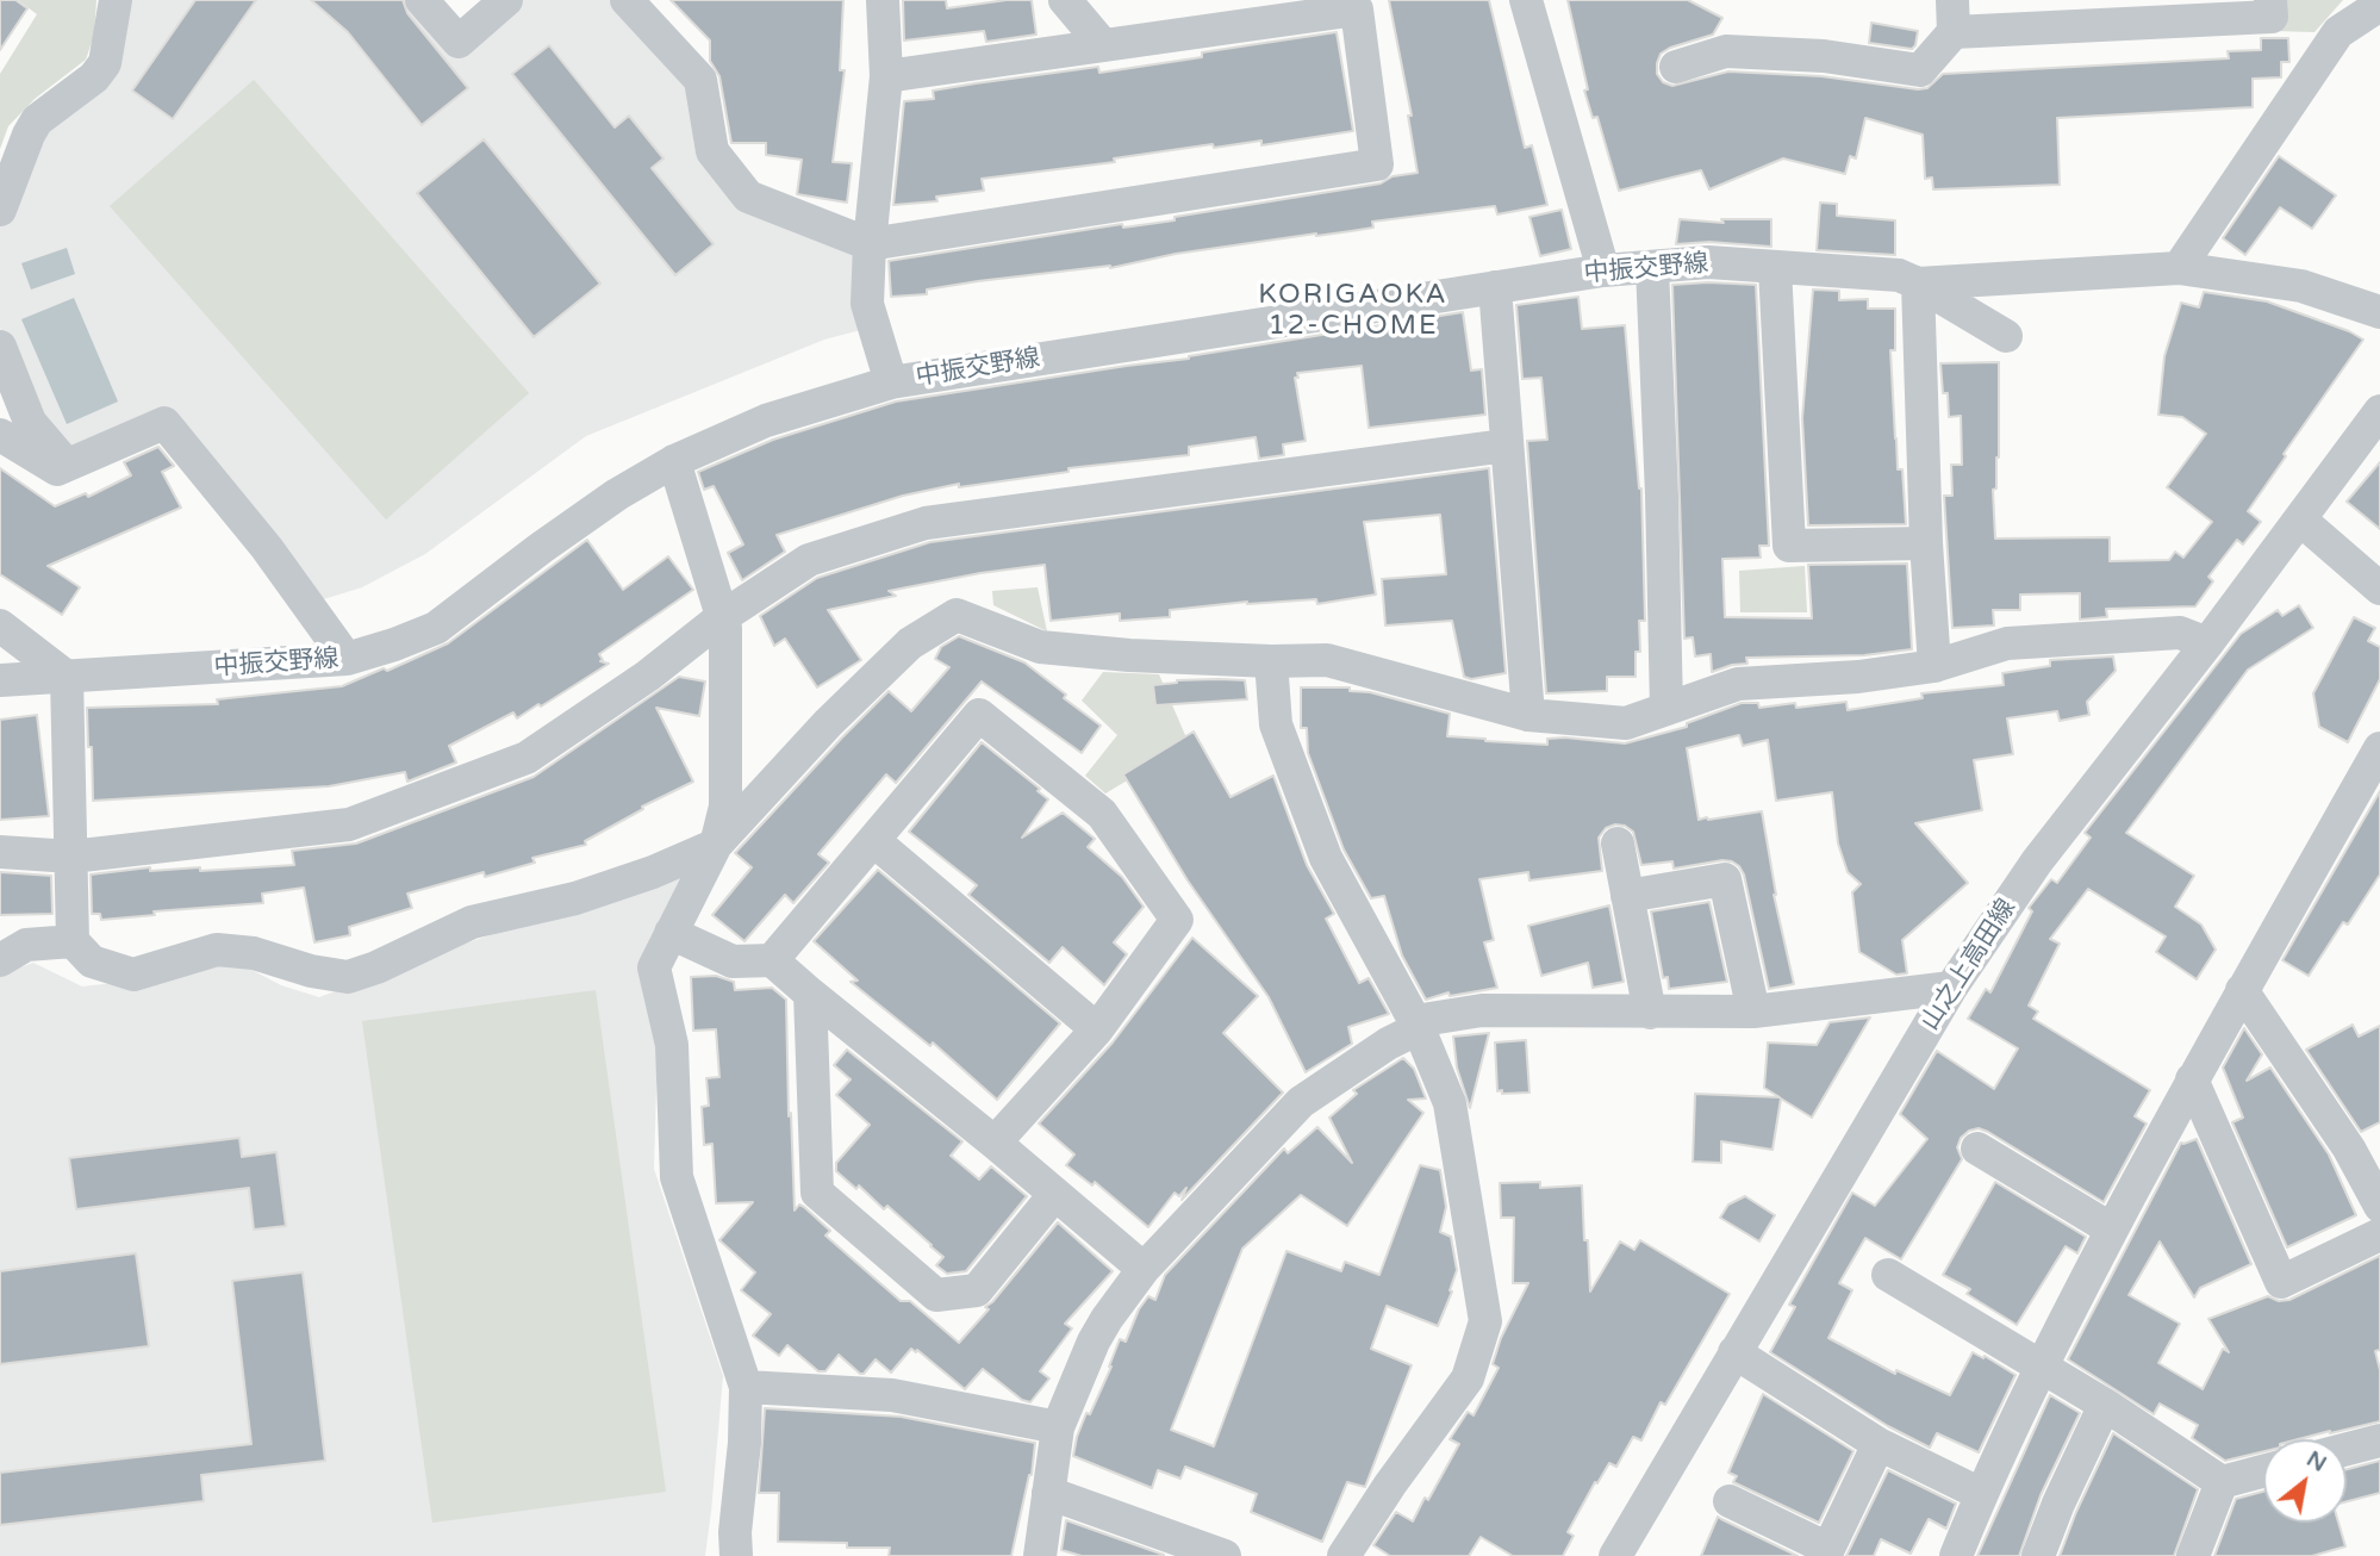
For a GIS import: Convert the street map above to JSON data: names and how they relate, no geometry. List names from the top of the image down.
{
  "streets": {
    "street": ["中振交野線", "山之上高田線"]
  },
  "districts": ["KORIGAOKA 12-CHOME"],
  "north": "top right"
}
